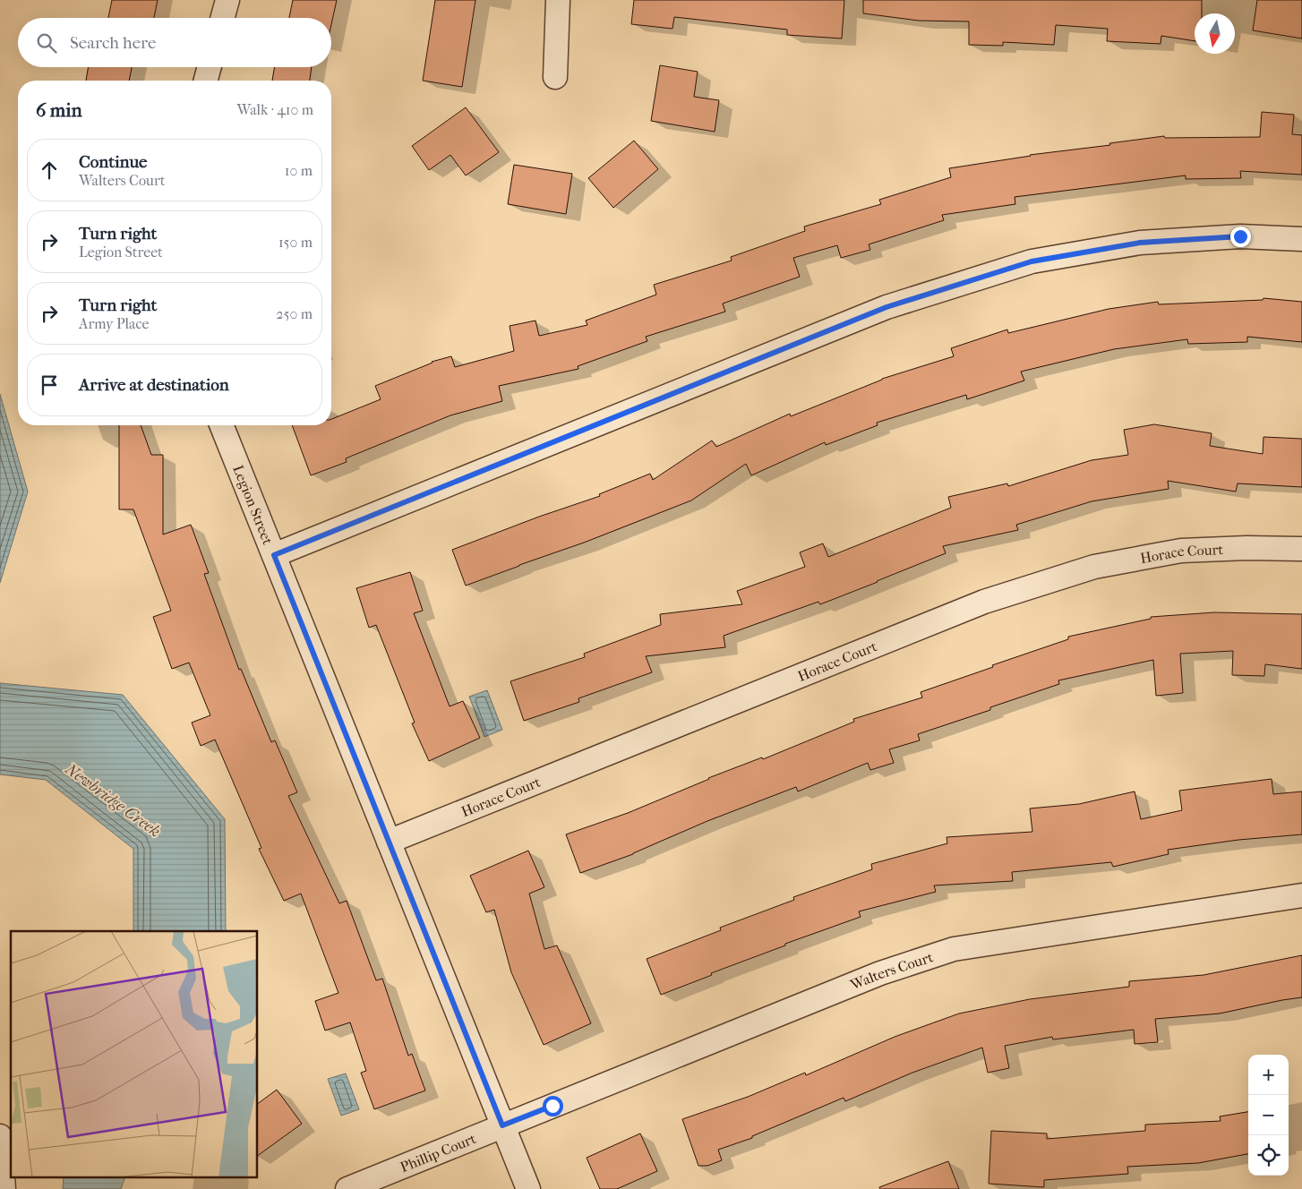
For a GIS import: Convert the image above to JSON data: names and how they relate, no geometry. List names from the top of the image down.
{
  "streets": {
    "street": [
      "Legion Street",
      "Horace Court",
      "Walters Court",
      "Phillip Court"
    ]
  },
  "crossings": [
    ["Legion Street", "Horace Court"],
    ["Legion Street", "Walters Court"],
    ["Legion Street", "Phillip Court"],
    ["Walters Court", "Phillip Court"]
  ],
  "water": ["Newbridge Creek"],
  "north": "bottom",
  "page": {
    "search": "Search here",
    "heading": ["6 min", "Walk · 410 m"],
    "list": [
      ["Continue", "Walters Court", "10 m"],
      ["Turn right", "Legion Street", "150 m"],
      ["Turn right", "Army Place", "250 m"],
      "Arrive at destination"
    ],
    "map_buttons": ["+", "−"]
  }
}
